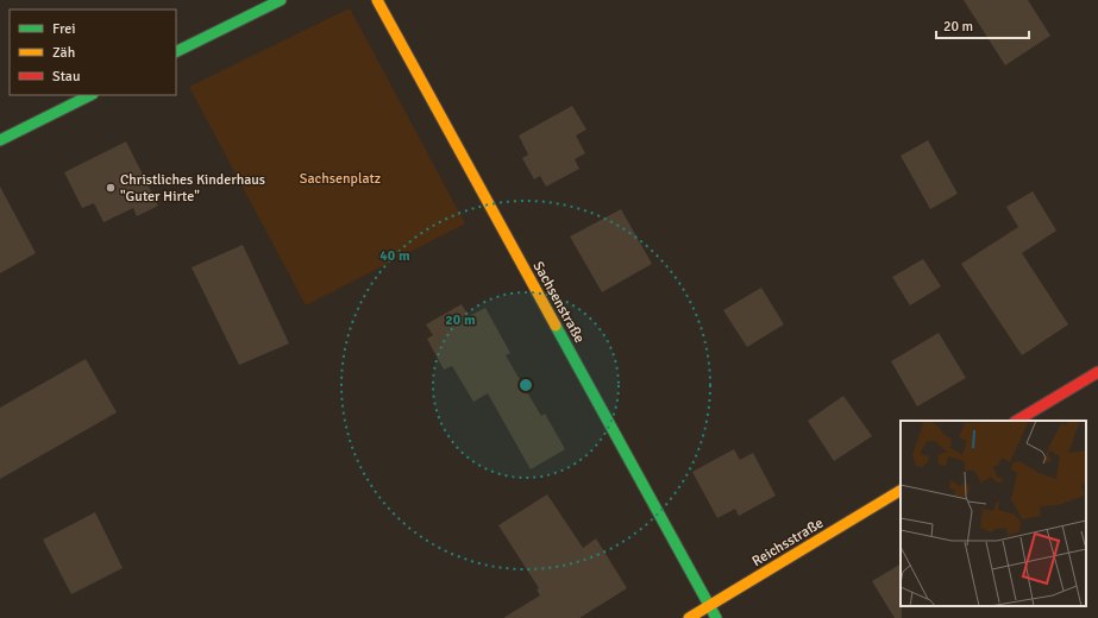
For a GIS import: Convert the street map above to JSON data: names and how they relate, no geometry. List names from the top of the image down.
{
  "streets": {
    "street": ["Sachsenstraße", "Reichsstraße"]
  },
  "crossings": [
    ["Sachsenstraße", "Reichsstraße"]
  ],
  "parks": ["Sachsenplatz"],
  "places": ["Christliches Kinderhaus \"Guter Hirte\""],
  "legend": ["Frei", "Zäh", "Stau"],
  "scale_bar": "20 m",
  "rings": ["40 m", "20 m"]
}
